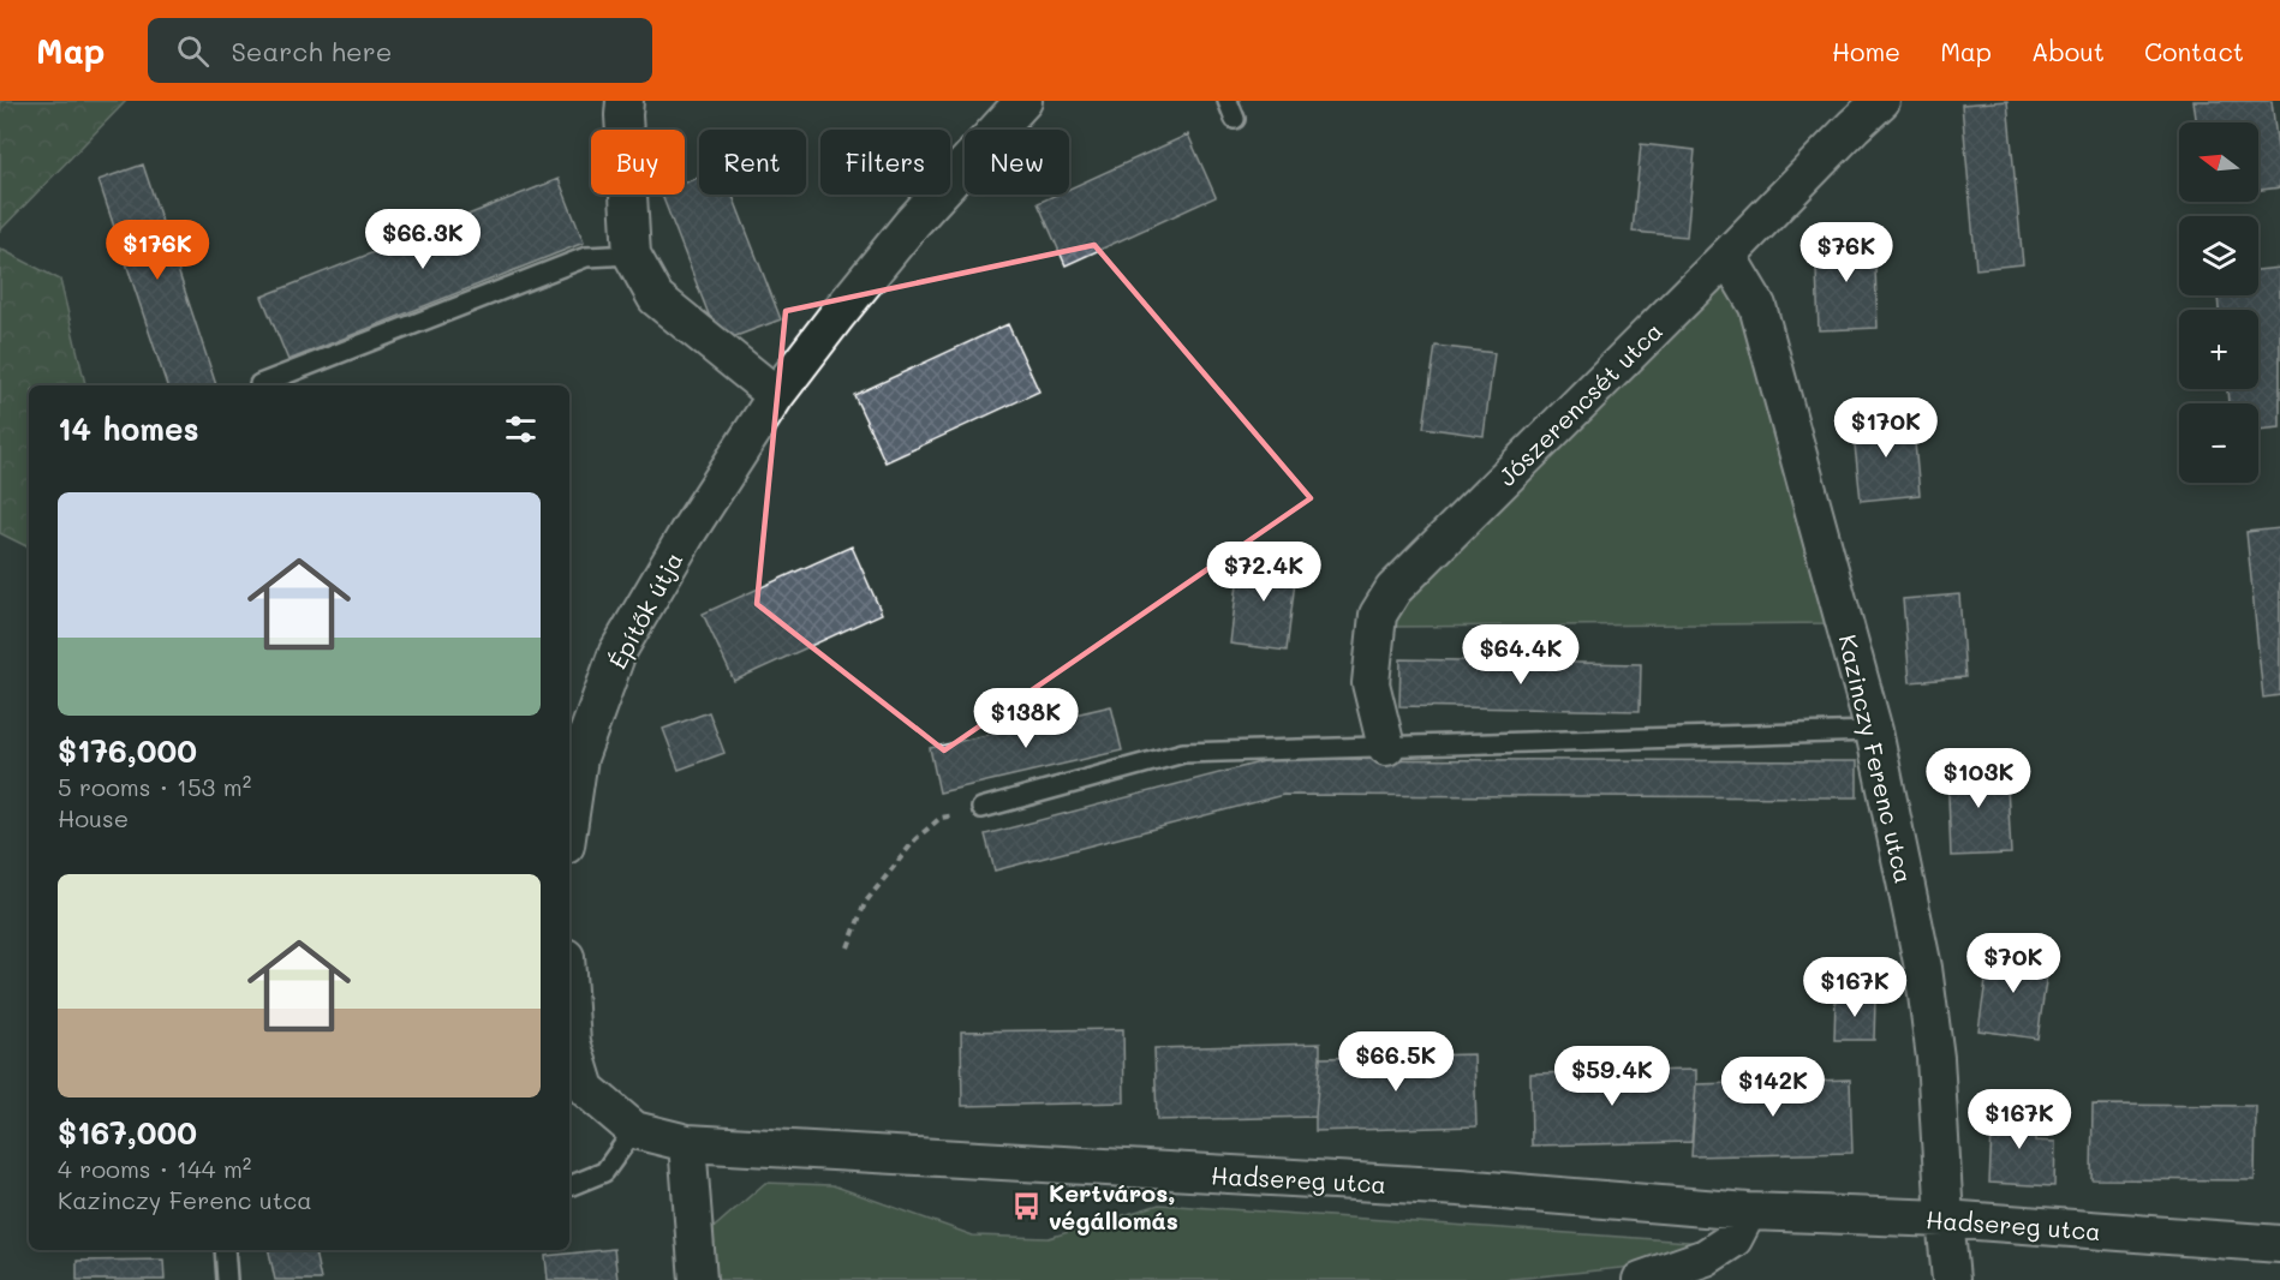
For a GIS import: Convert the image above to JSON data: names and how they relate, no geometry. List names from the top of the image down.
{
  "streets": {
    "street": [
      "Jószerencsét utca",
      "Építők útja",
      "Kazinczy Ferenc utca",
      "Hadsereg utca"
    ]
  },
  "crossings": [
    ["Jószerencsét utca", "Kazinczy Ferenc utca"],
    ["Kazinczy Ferenc utca", "Hadsereg utca"]
  ],
  "places": {
    "bus stop": ["Kertváros, végállomás"]
  },
  "north": "left",
  "page": {
    "header": "Map",
    "search": "Search here",
    "nav": [
      "Home",
      "Map",
      "About",
      "Contact"
    ],
    "map_buttons": ["+", "−"],
    "chip": [
      "Buy",
      "Rent",
      "Filters",
      "New"
    ],
    "price": [
      "$66.3K",
      "$176K",
      "$76K",
      "$170K",
      "$72.4K",
      "$64.4K",
      "$138K",
      "$103K",
      "$70K",
      "$167K",
      "$66.5K",
      "$59.4K",
      "$142K",
      "$167K"
    ],
    "heading": "14 homes",
    "list": [
      {
        "name": "$176,000",
        "note": "5 rooms · 153 m² · House"
      },
      {
        "name": "$167,000",
        "note": "4 rooms · 144 m² · Kazinczy Ferenc utca"
      }
    ]
  }
}
